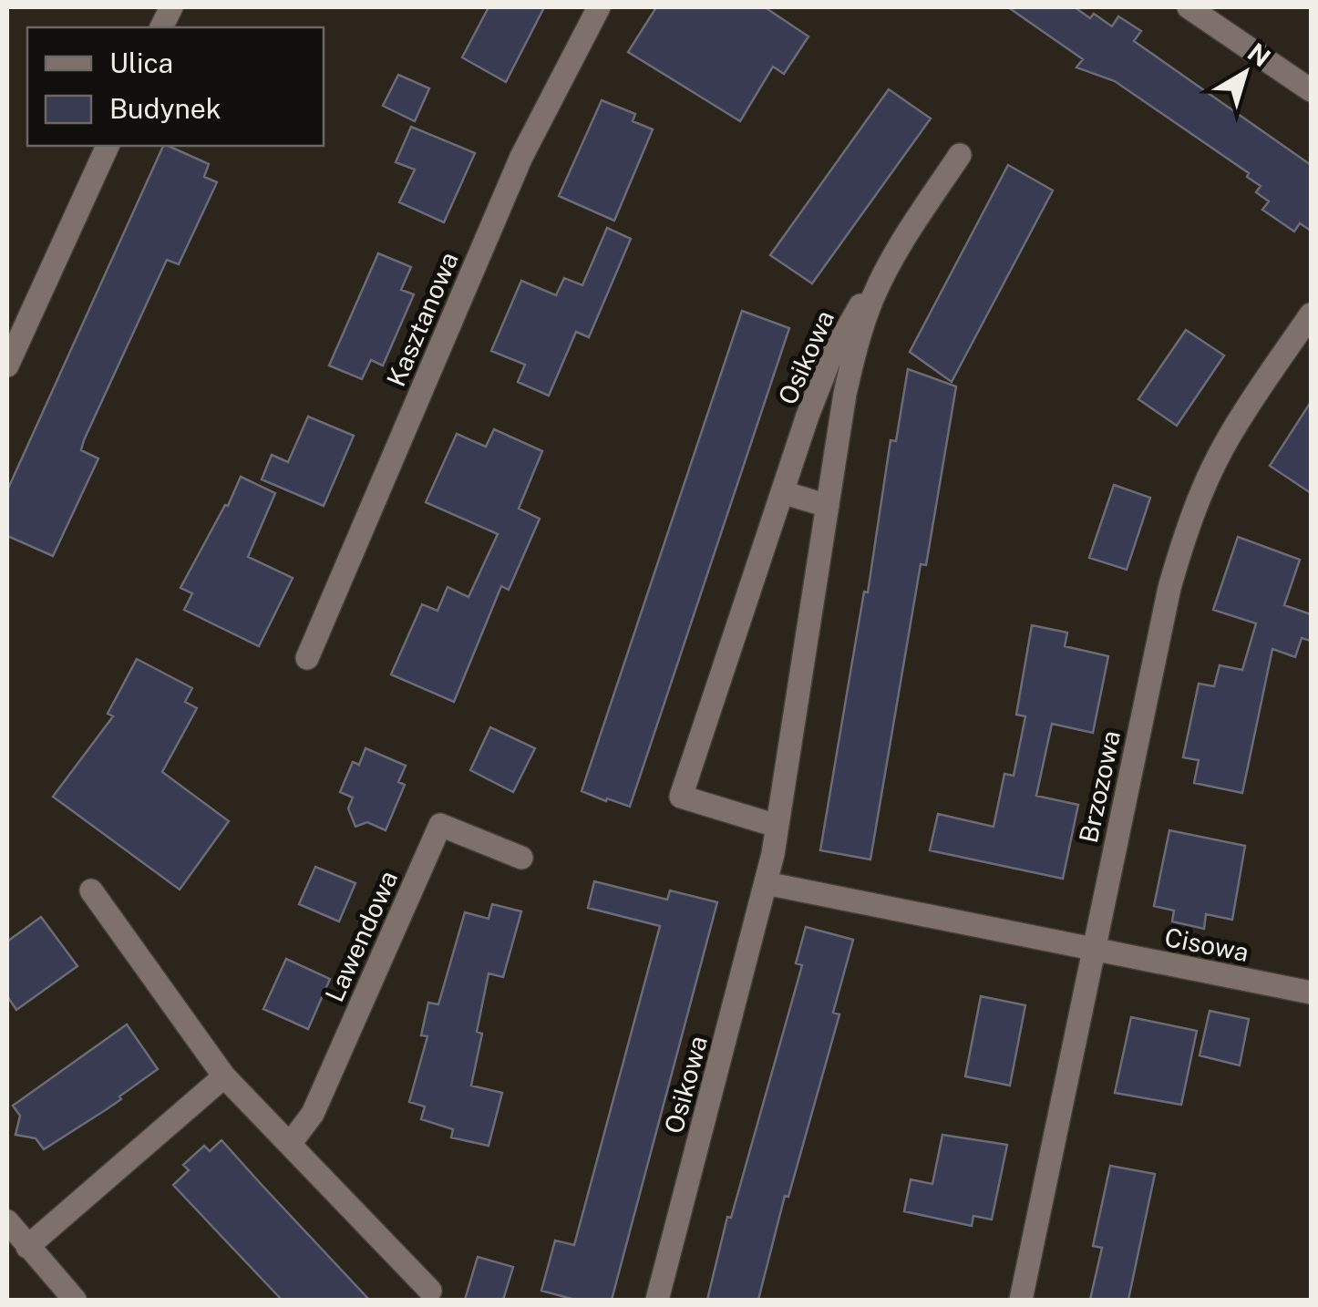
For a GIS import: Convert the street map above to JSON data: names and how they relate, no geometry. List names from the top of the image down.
{
  "streets": {
    "street": [
      "Kasztanowa",
      "Osikowa",
      "Brzozowa",
      "Lawendowa",
      "Cisowa"
    ]
  },
  "crossings": [
    ["Brzozowa", "Cisowa"]
  ],
  "legend": ["Ulica", "Budynek"],
  "north": "top right"
}
